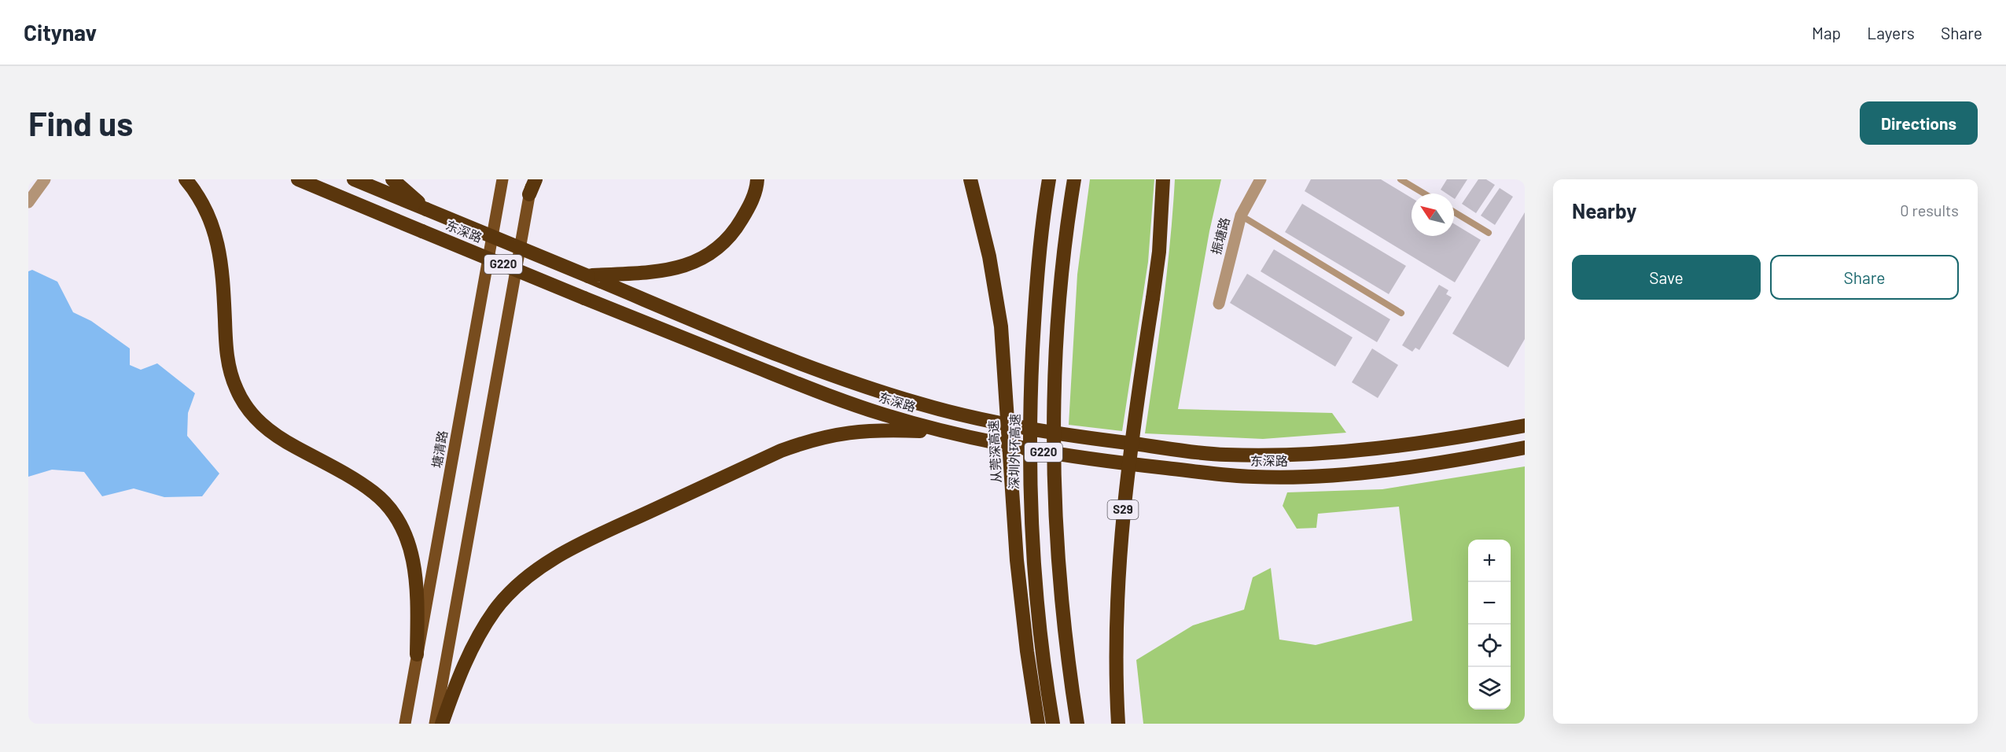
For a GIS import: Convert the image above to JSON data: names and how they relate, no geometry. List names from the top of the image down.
{
  "streets": {
    "highway": [
      "东深路",
      "G220",
      "从莞深高速",
      "深圳外环高速",
      "S29"
    ],
    "main road": ["塘清路"],
    "street": ["振塘路"]
  },
  "north": "top left",
  "page": {
    "header": "Citynav",
    "nav": ["Map", "Layers", "Share"],
    "buttons": [
      "Directions",
      ["Save", "Share"]
    ],
    "title": "Find us",
    "heading": ["Nearby", "0 results"],
    "map_buttons": ["+", "−"]
  }
}
